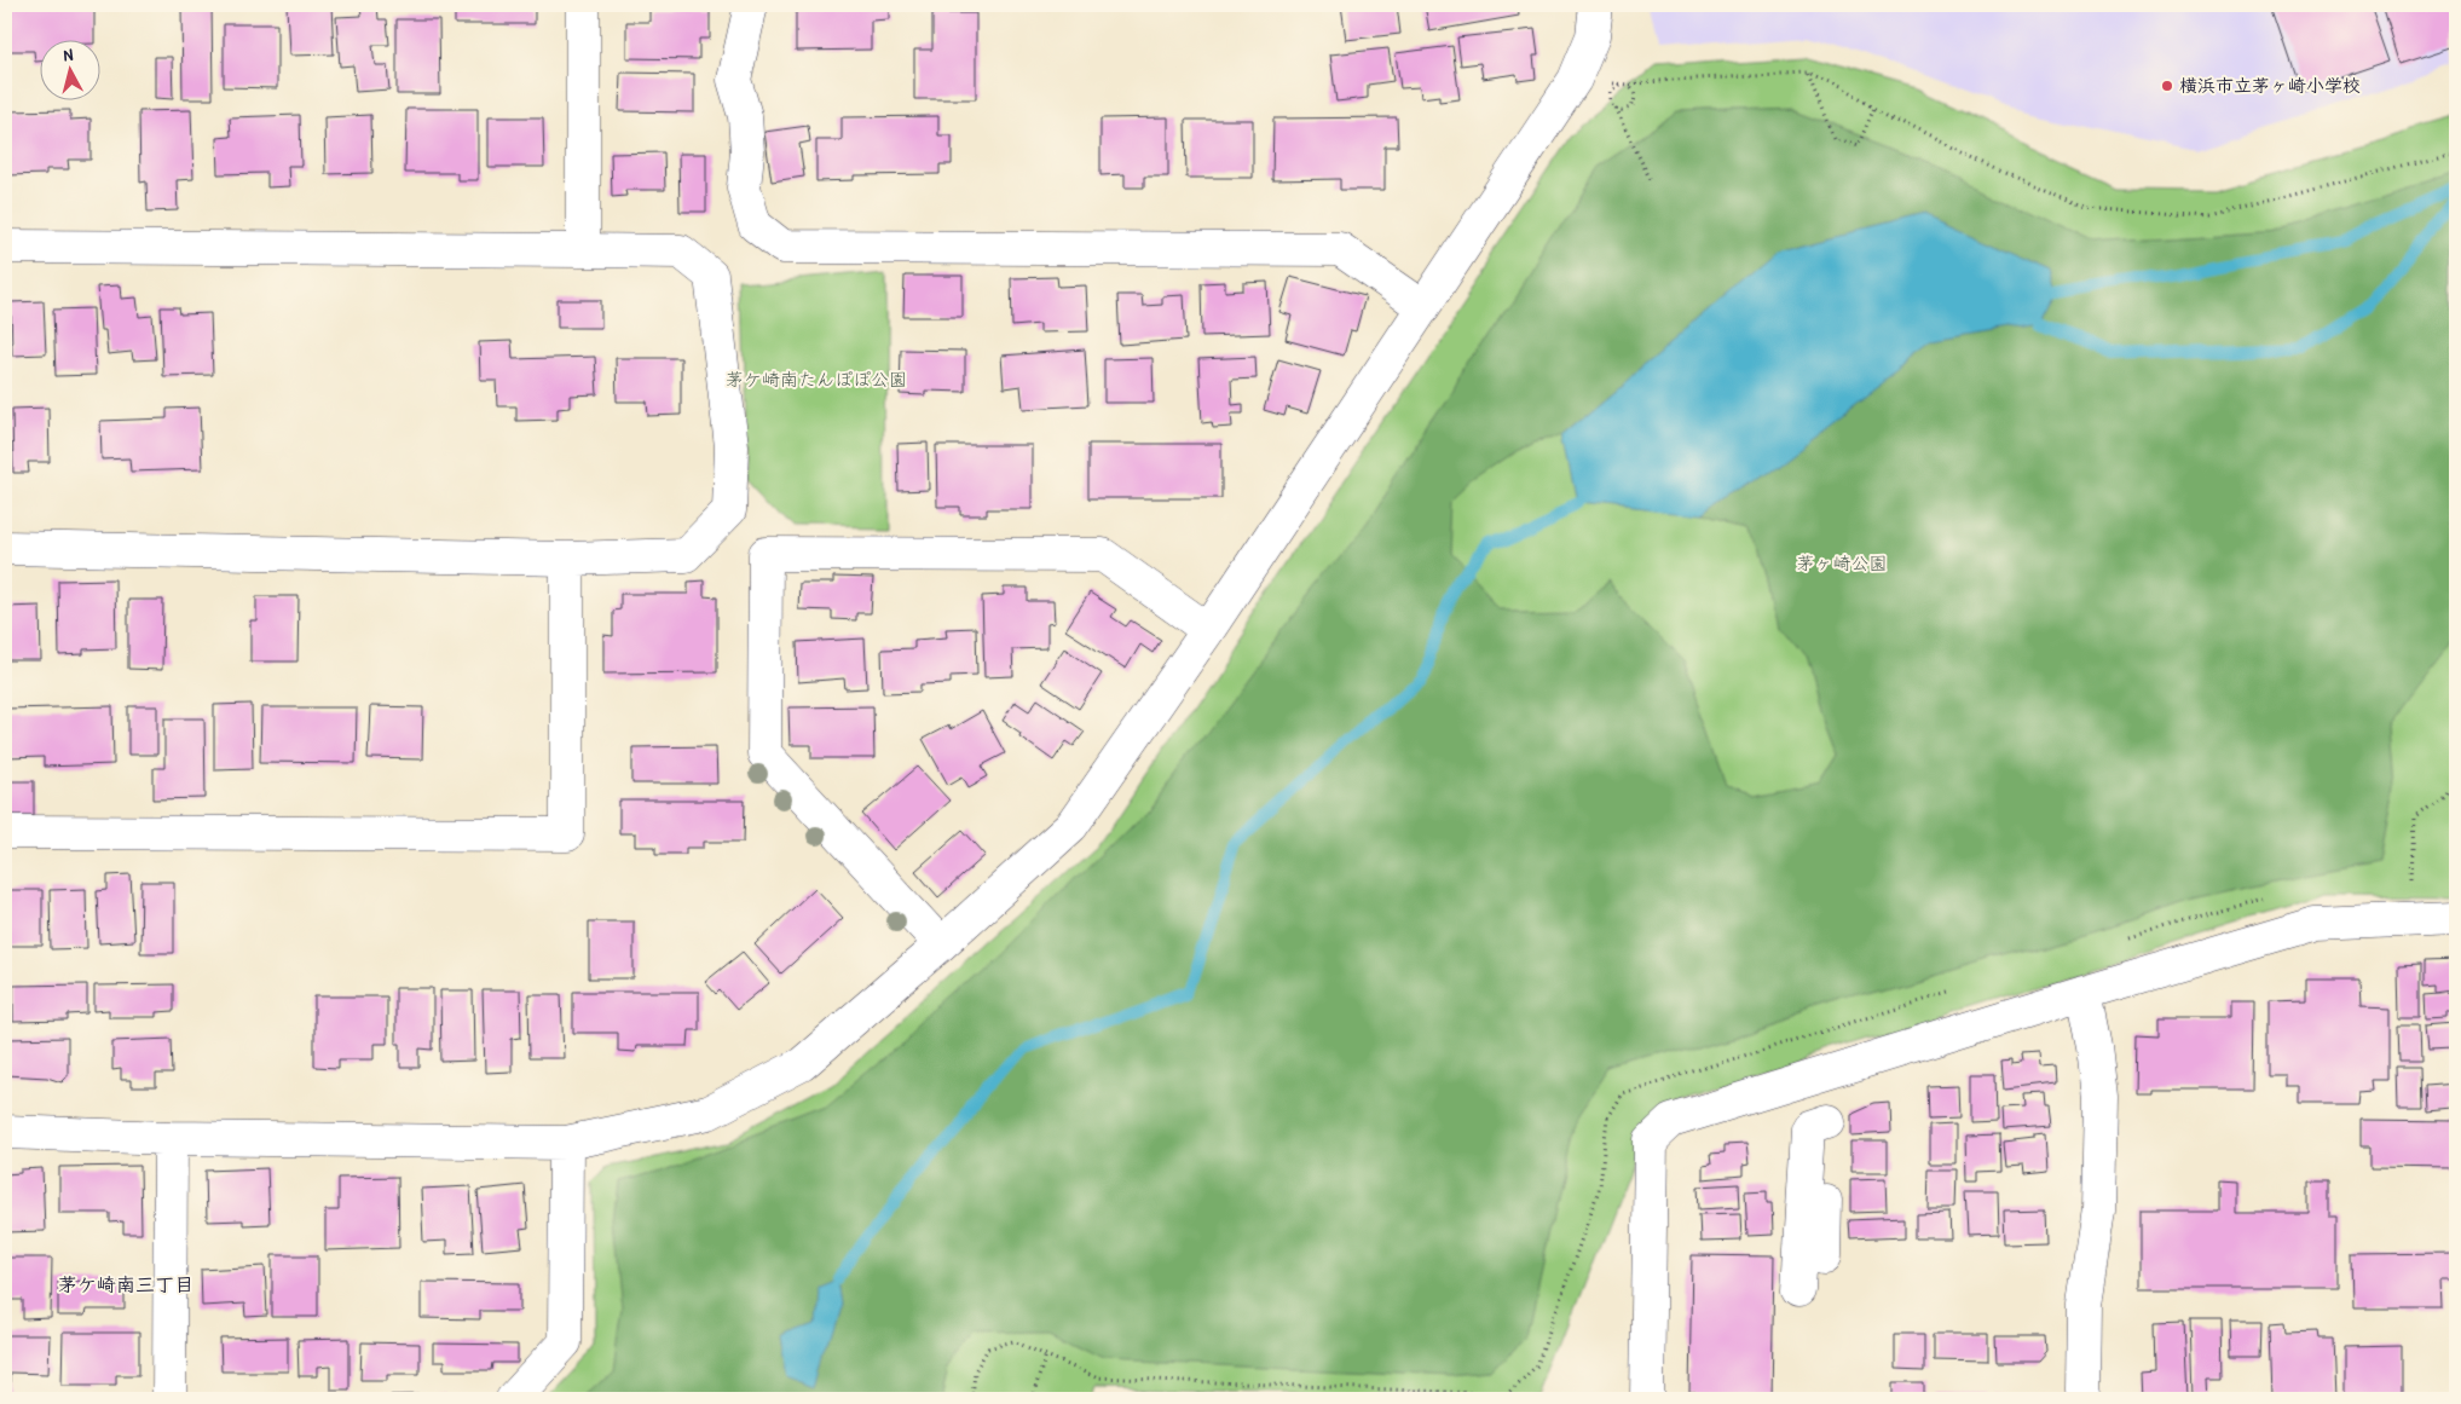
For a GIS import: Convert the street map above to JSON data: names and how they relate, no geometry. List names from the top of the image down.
{
  "districts": ["茅ケ崎南三丁目"],
  "parks": ["茅ケ崎南たんぽぽ公園", "茅ヶ崎公園"],
  "places": ["横浜市立茅ヶ崎小学校"],
  "north": "top"
}
